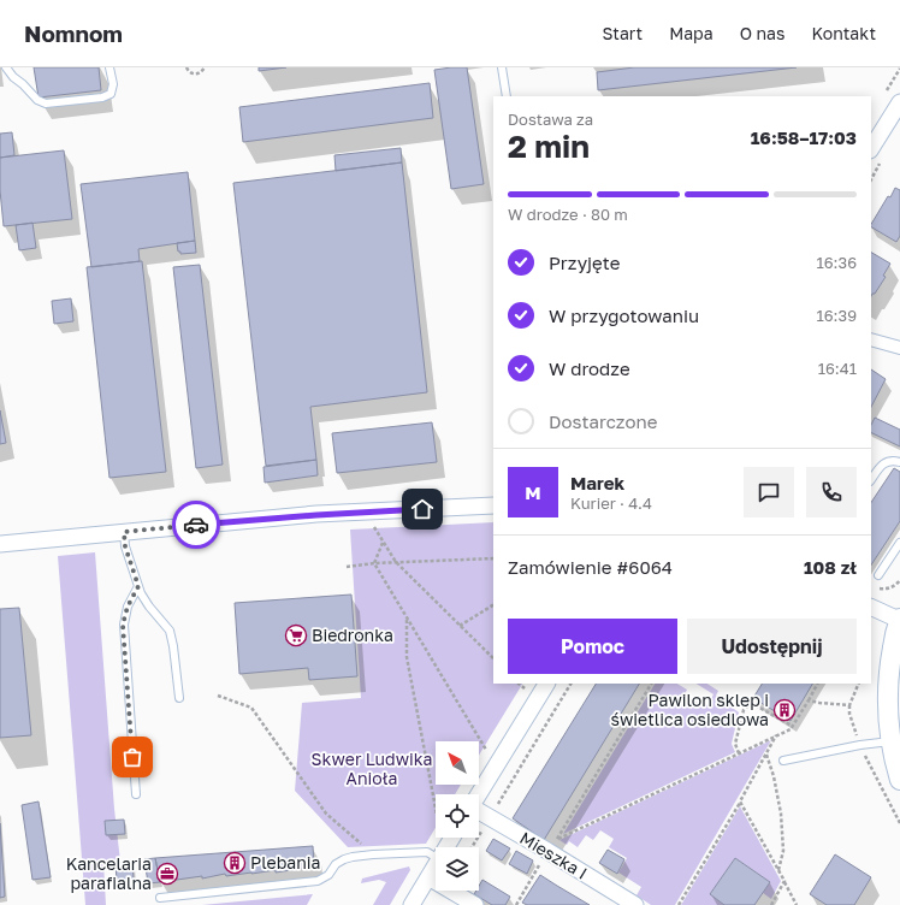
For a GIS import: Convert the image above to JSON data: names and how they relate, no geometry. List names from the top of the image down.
{
  "streets": {
    "street": ["Mieszka I"]
  },
  "parks": ["Skwer Ludwika Anioła"],
  "places": {
    "supermarket": ["Biedronka"],
    "building": ["Pawilon sklep i świetlica osiedlowa", "Plebania"],
    "office": ["Kancelaria parafialna"]
  },
  "north": "top left",
  "page": {
    "header": "Nomnom",
    "nav": [
      "Start",
      "Mapa",
      "O nas",
      "Kontakt"
    ],
    "heading": ["2 min", "Dostawa za", "16:58–17:03"],
    "panel": [
      "Marek",
      "Kurier · 4.4",
      "Zamówienie #6064",
      "108 zł"
    ],
    "bar": "W drodze · 80 m",
    "list": [
      ["Przyjęte", "16:36"],
      ["W przygotowaniu", "16:39"],
      ["W drodze", "16:41"],
      "Dostarczone"
    ],
    "round": "M",
    "buttons": ["Pomoc", "Udostępnij"]
  }
}
